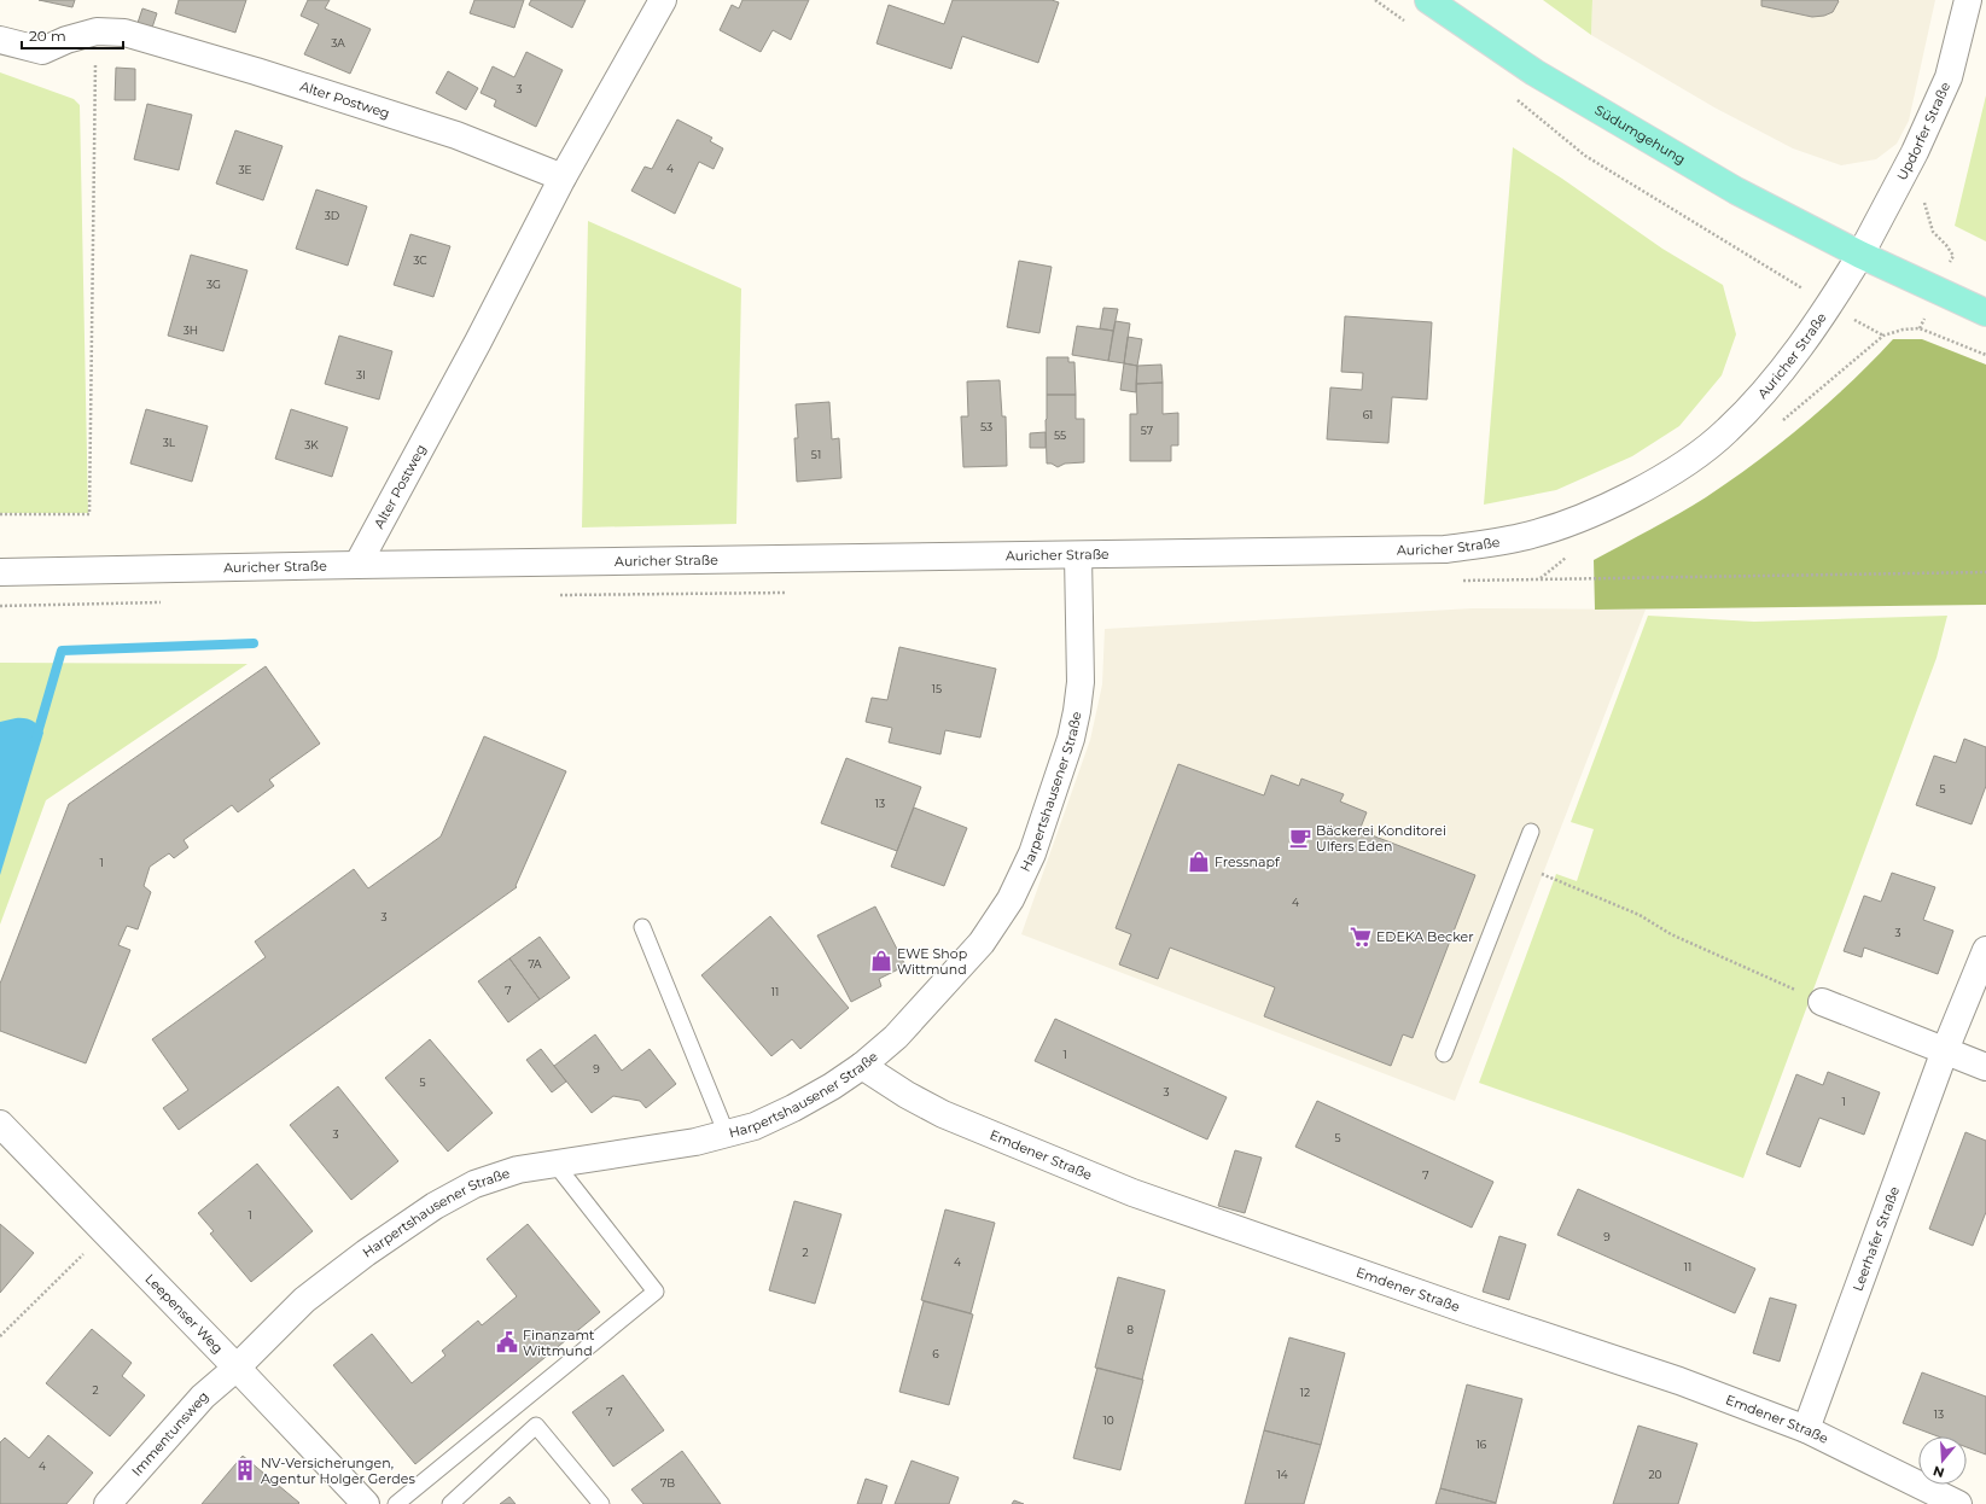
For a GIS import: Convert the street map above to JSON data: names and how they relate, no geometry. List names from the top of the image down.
{
  "streets": {
    "main road": ["Südumgehung"],
    "street": [
      "Alter Postweg",
      "Updorfer Straße",
      "Auricher Straße",
      "Harpertshausener Straße",
      "Emdener Straße",
      "Leerhafer Straße",
      "Leepenser Weg",
      "Immentunsweg"
    ]
  },
  "crossings": [
    ["Alter Postweg", "Auricher Straße"],
    ["Updorfer Straße", "Südumgehung"],
    ["Updorfer Straße", "Auricher Straße"],
    ["Südumgehung", "Auricher Straße"],
    ["Auricher Straße", "Harpertshausener Straße"],
    ["Harpertshausener Straße", "Emdener Straße"],
    ["Harpertshausener Straße", "Leepenser Weg"],
    ["Harpertshausener Straße", "Immentunsweg"],
    ["Emdener Straße", "Leerhafer Straße"],
    ["Leepenser Weg", "Immentunsweg"]
  ],
  "places": {
    "cafe": ["Bäckerei Konditorei Ulfers Eden"],
    "shop": ["Fressnapf", "EWE Shop Wittmund"],
    "supermarket": ["EDEKA Becker"],
    "public building": ["Finanzamt Wittmund"],
    "building": ["NV-Versicherungen, Agentur Holger Gerdes"]
  },
  "house_numbers": [
    "3A",
    "3",
    "4",
    "3E",
    "3D",
    "3C",
    "3G",
    "3H",
    "3I",
    "61",
    "53",
    "57",
    "55",
    "3L",
    "3K",
    "51",
    "15",
    "5",
    "13",
    "1",
    "4",
    "3",
    "3",
    "7A",
    "7",
    "11",
    "1",
    "9",
    "5",
    "3",
    "1",
    "3",
    "5",
    "7",
    "1",
    "9",
    "2",
    "4",
    "11",
    "8",
    "6",
    "2",
    "12",
    "7",
    "13",
    "10",
    "16",
    "4",
    "14",
    "20",
    "7B"
  ],
  "scale_bar": "20 m",
  "north": "bottom"
}
